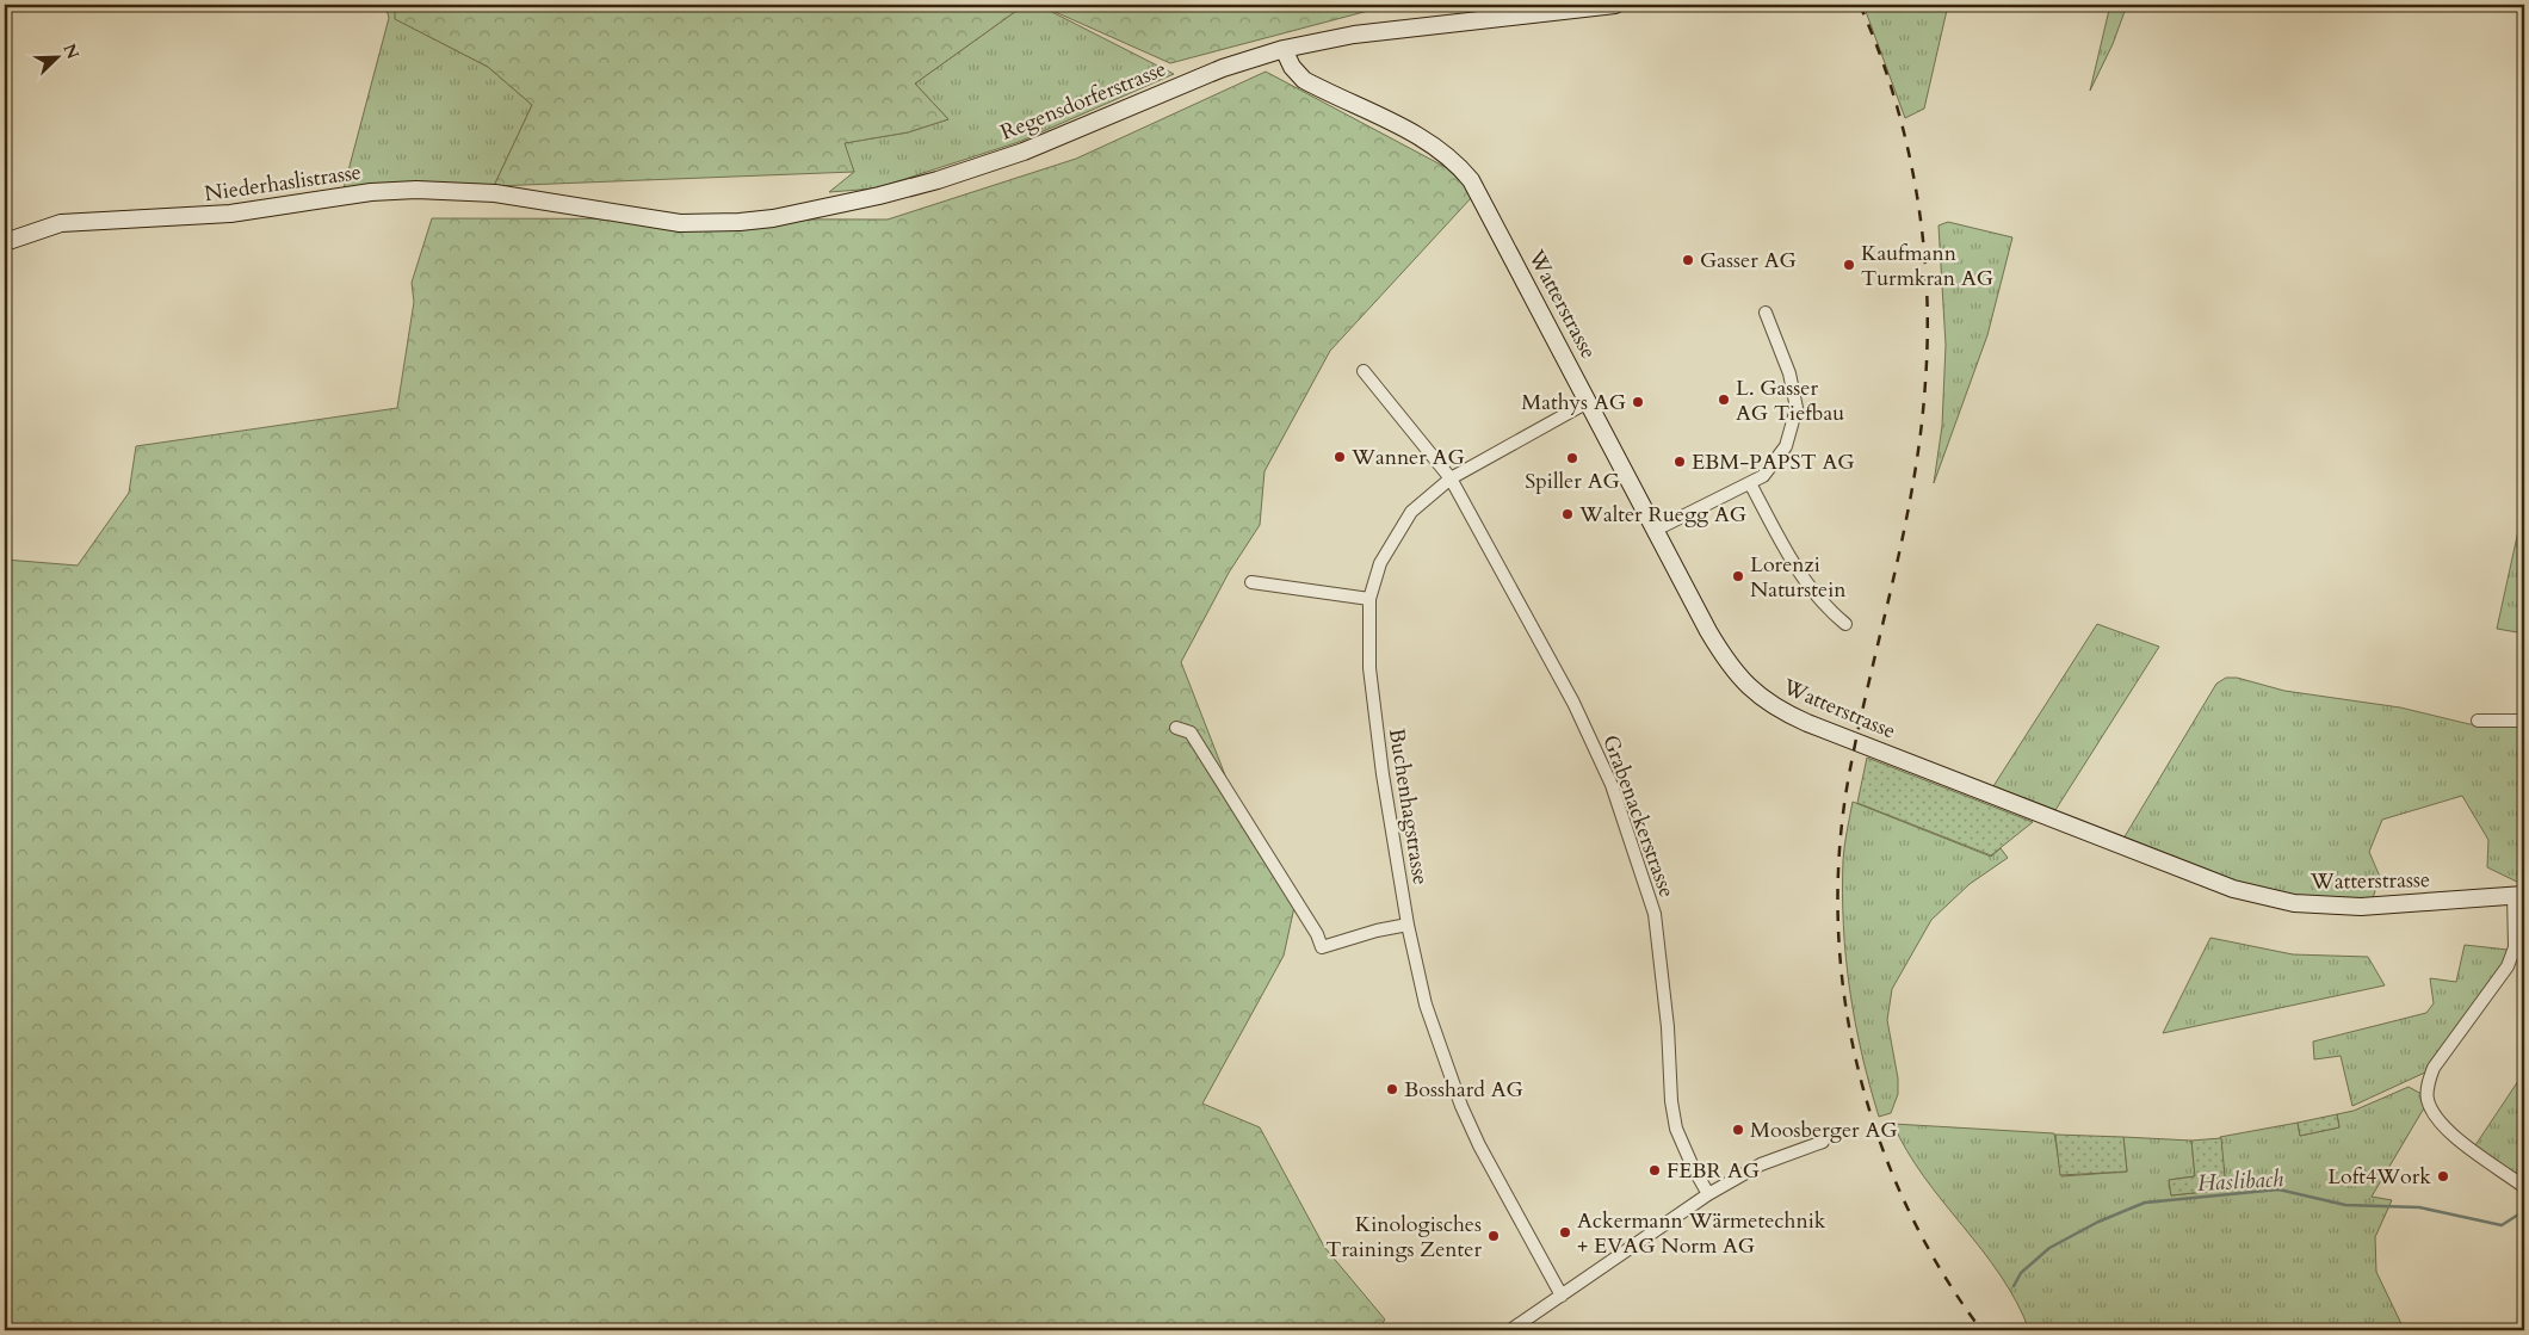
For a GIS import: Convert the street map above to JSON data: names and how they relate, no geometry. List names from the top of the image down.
{
  "streets": {
    "street": [
      "Regensdorferstrasse",
      "Niederhaslistrasse",
      "Watterstrasse",
      "Buchenhagstrasse",
      "Grabenackerstrasse"
    ]
  },
  "crossings": [
    ["Regensdorferstrasse", "Niederhaslistrasse"],
    ["Regensdorferstrasse", "Watterstrasse"],
    ["Watterstrasse", "Buchenhagstrasse"],
    ["Buchenhagstrasse", "Grabenackerstrasse"]
  ],
  "water": ["Haslibach"],
  "places": [
    "Gasser AG",
    "Kaufmann Turmkran AG",
    "L. Gasser AG Tiefbau",
    "Mathys AG",
    "Wanner AG",
    "Spiller AG",
    "EBM-PAPST AG",
    "Walter Ruegg AG",
    "Lorenzi Naturstein",
    "Bosshard AG",
    "Moosberger AG",
    "FEBR AG",
    "Loft4Work",
    "Ackermann Wärmetechnik + EVAG Norm AG",
    "Kinologisches Trainings Zenter"
  ],
  "north": "top right"
}
